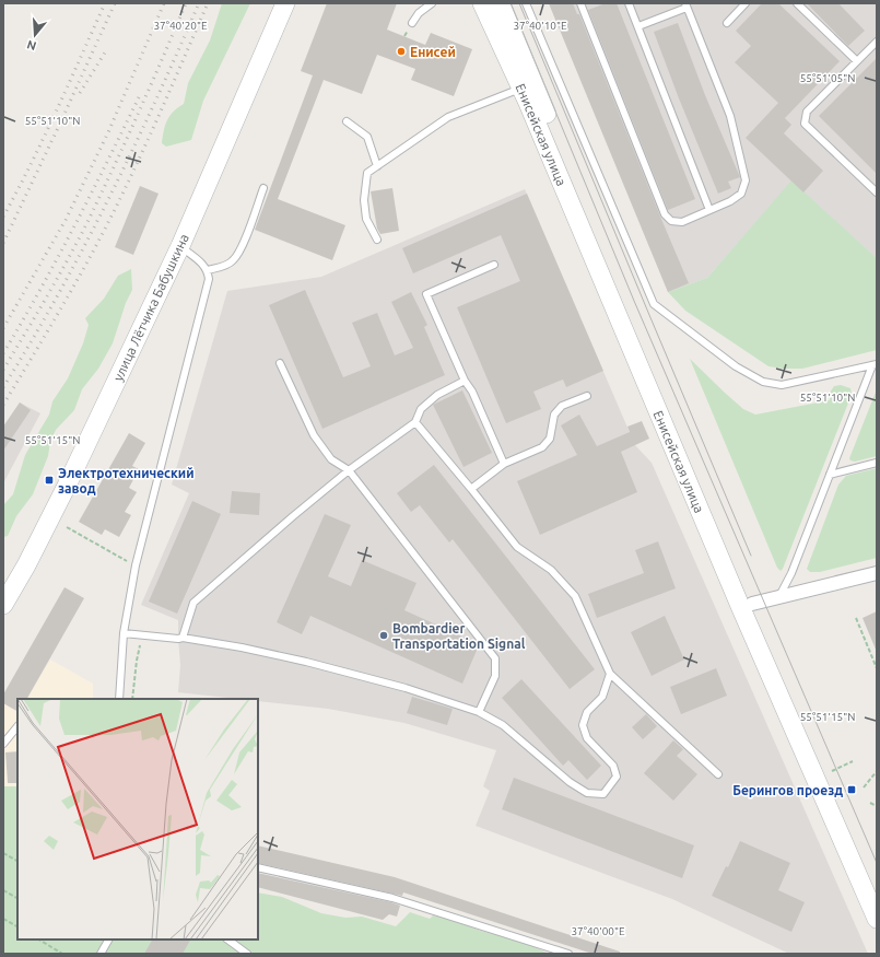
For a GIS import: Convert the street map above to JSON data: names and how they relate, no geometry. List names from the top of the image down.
{
  "streets": {
    "main road": ["Енисейская улица", "улица Лётчика Бабушкина"]
  },
  "places": {
    "other": ["Енисей", "Bombardier Transportation Signal"],
    "transit": ["Электротехнический завод", "Берингов проезд"]
  },
  "north": "bottom",
  "coordinates": [
    "37°40'20\"E",
    "37°40'10\"E",
    "55°51'05\"N",
    "55°51'10\"N",
    "55°51'15\"N",
    "37°40'00\"E"
  ]
}
